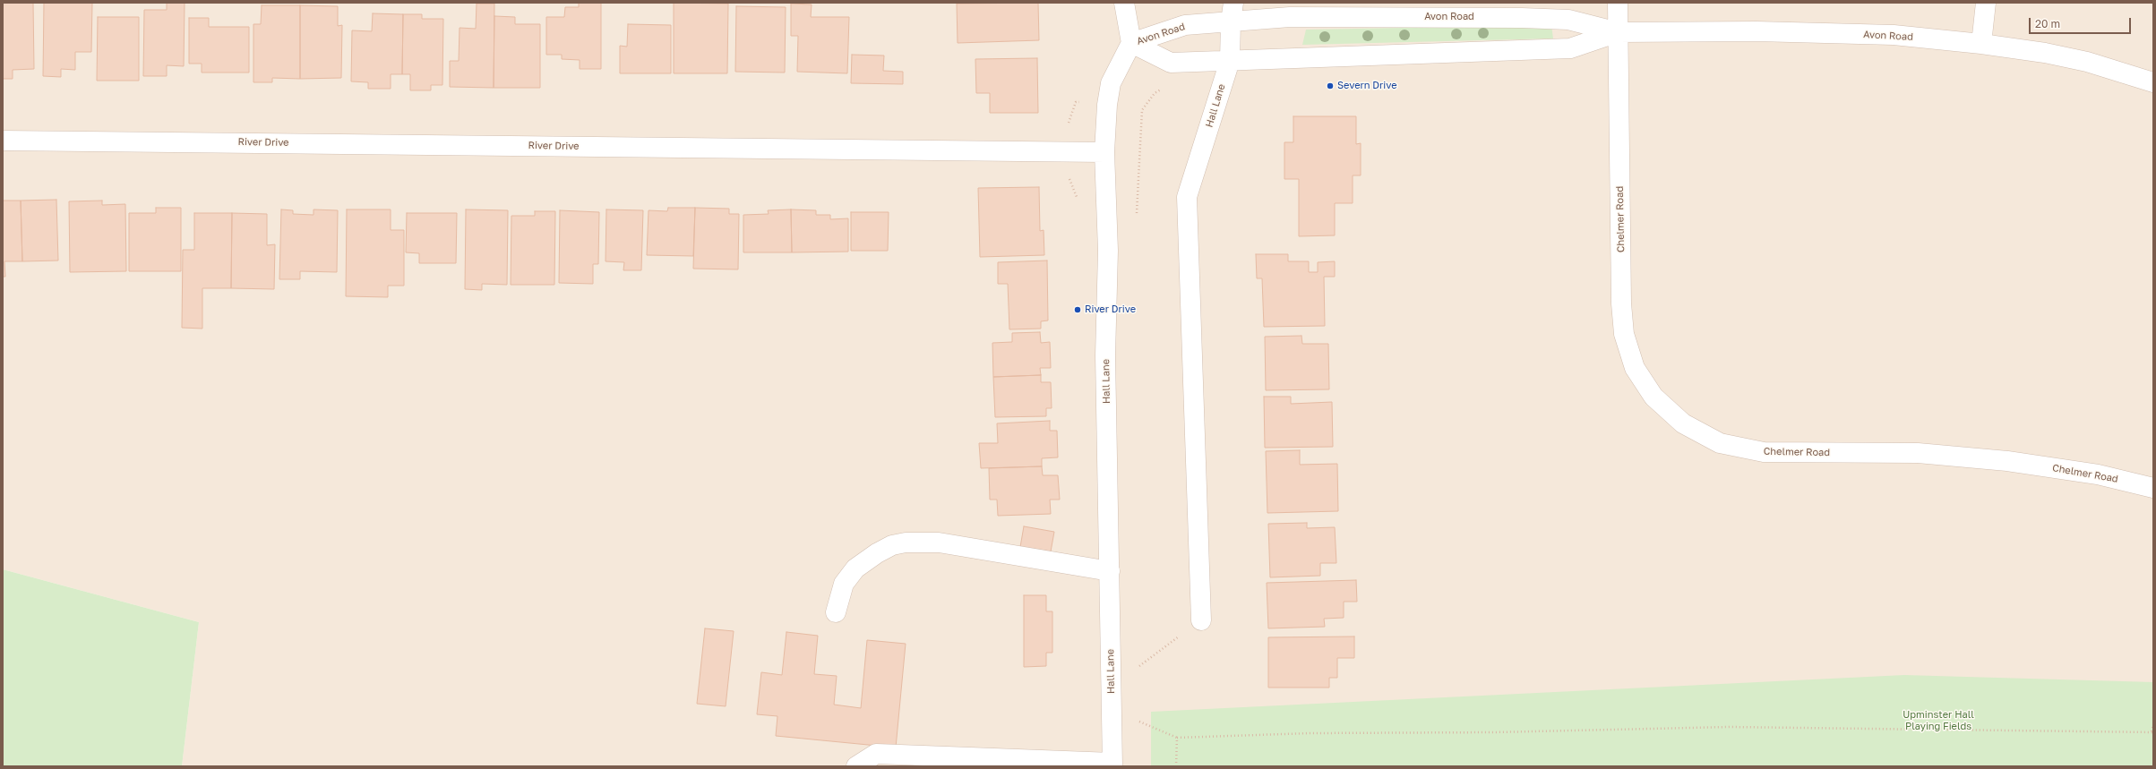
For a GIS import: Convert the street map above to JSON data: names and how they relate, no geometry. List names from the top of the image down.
{
  "streets": {
    "street": [
      "Avon Road",
      "Hall Lane",
      "River Drive",
      "Chelmer Road"
    ]
  },
  "crossings": [
    ["Avon Road", "Hall Lane"],
    ["Avon Road", "Chelmer Road"],
    ["Hall Lane", "River Drive"]
  ],
  "parks": ["Upminster Hall Playing Fields"],
  "places": ["Severn Drive", "River Drive"],
  "scale_bar": "20 m"
}
